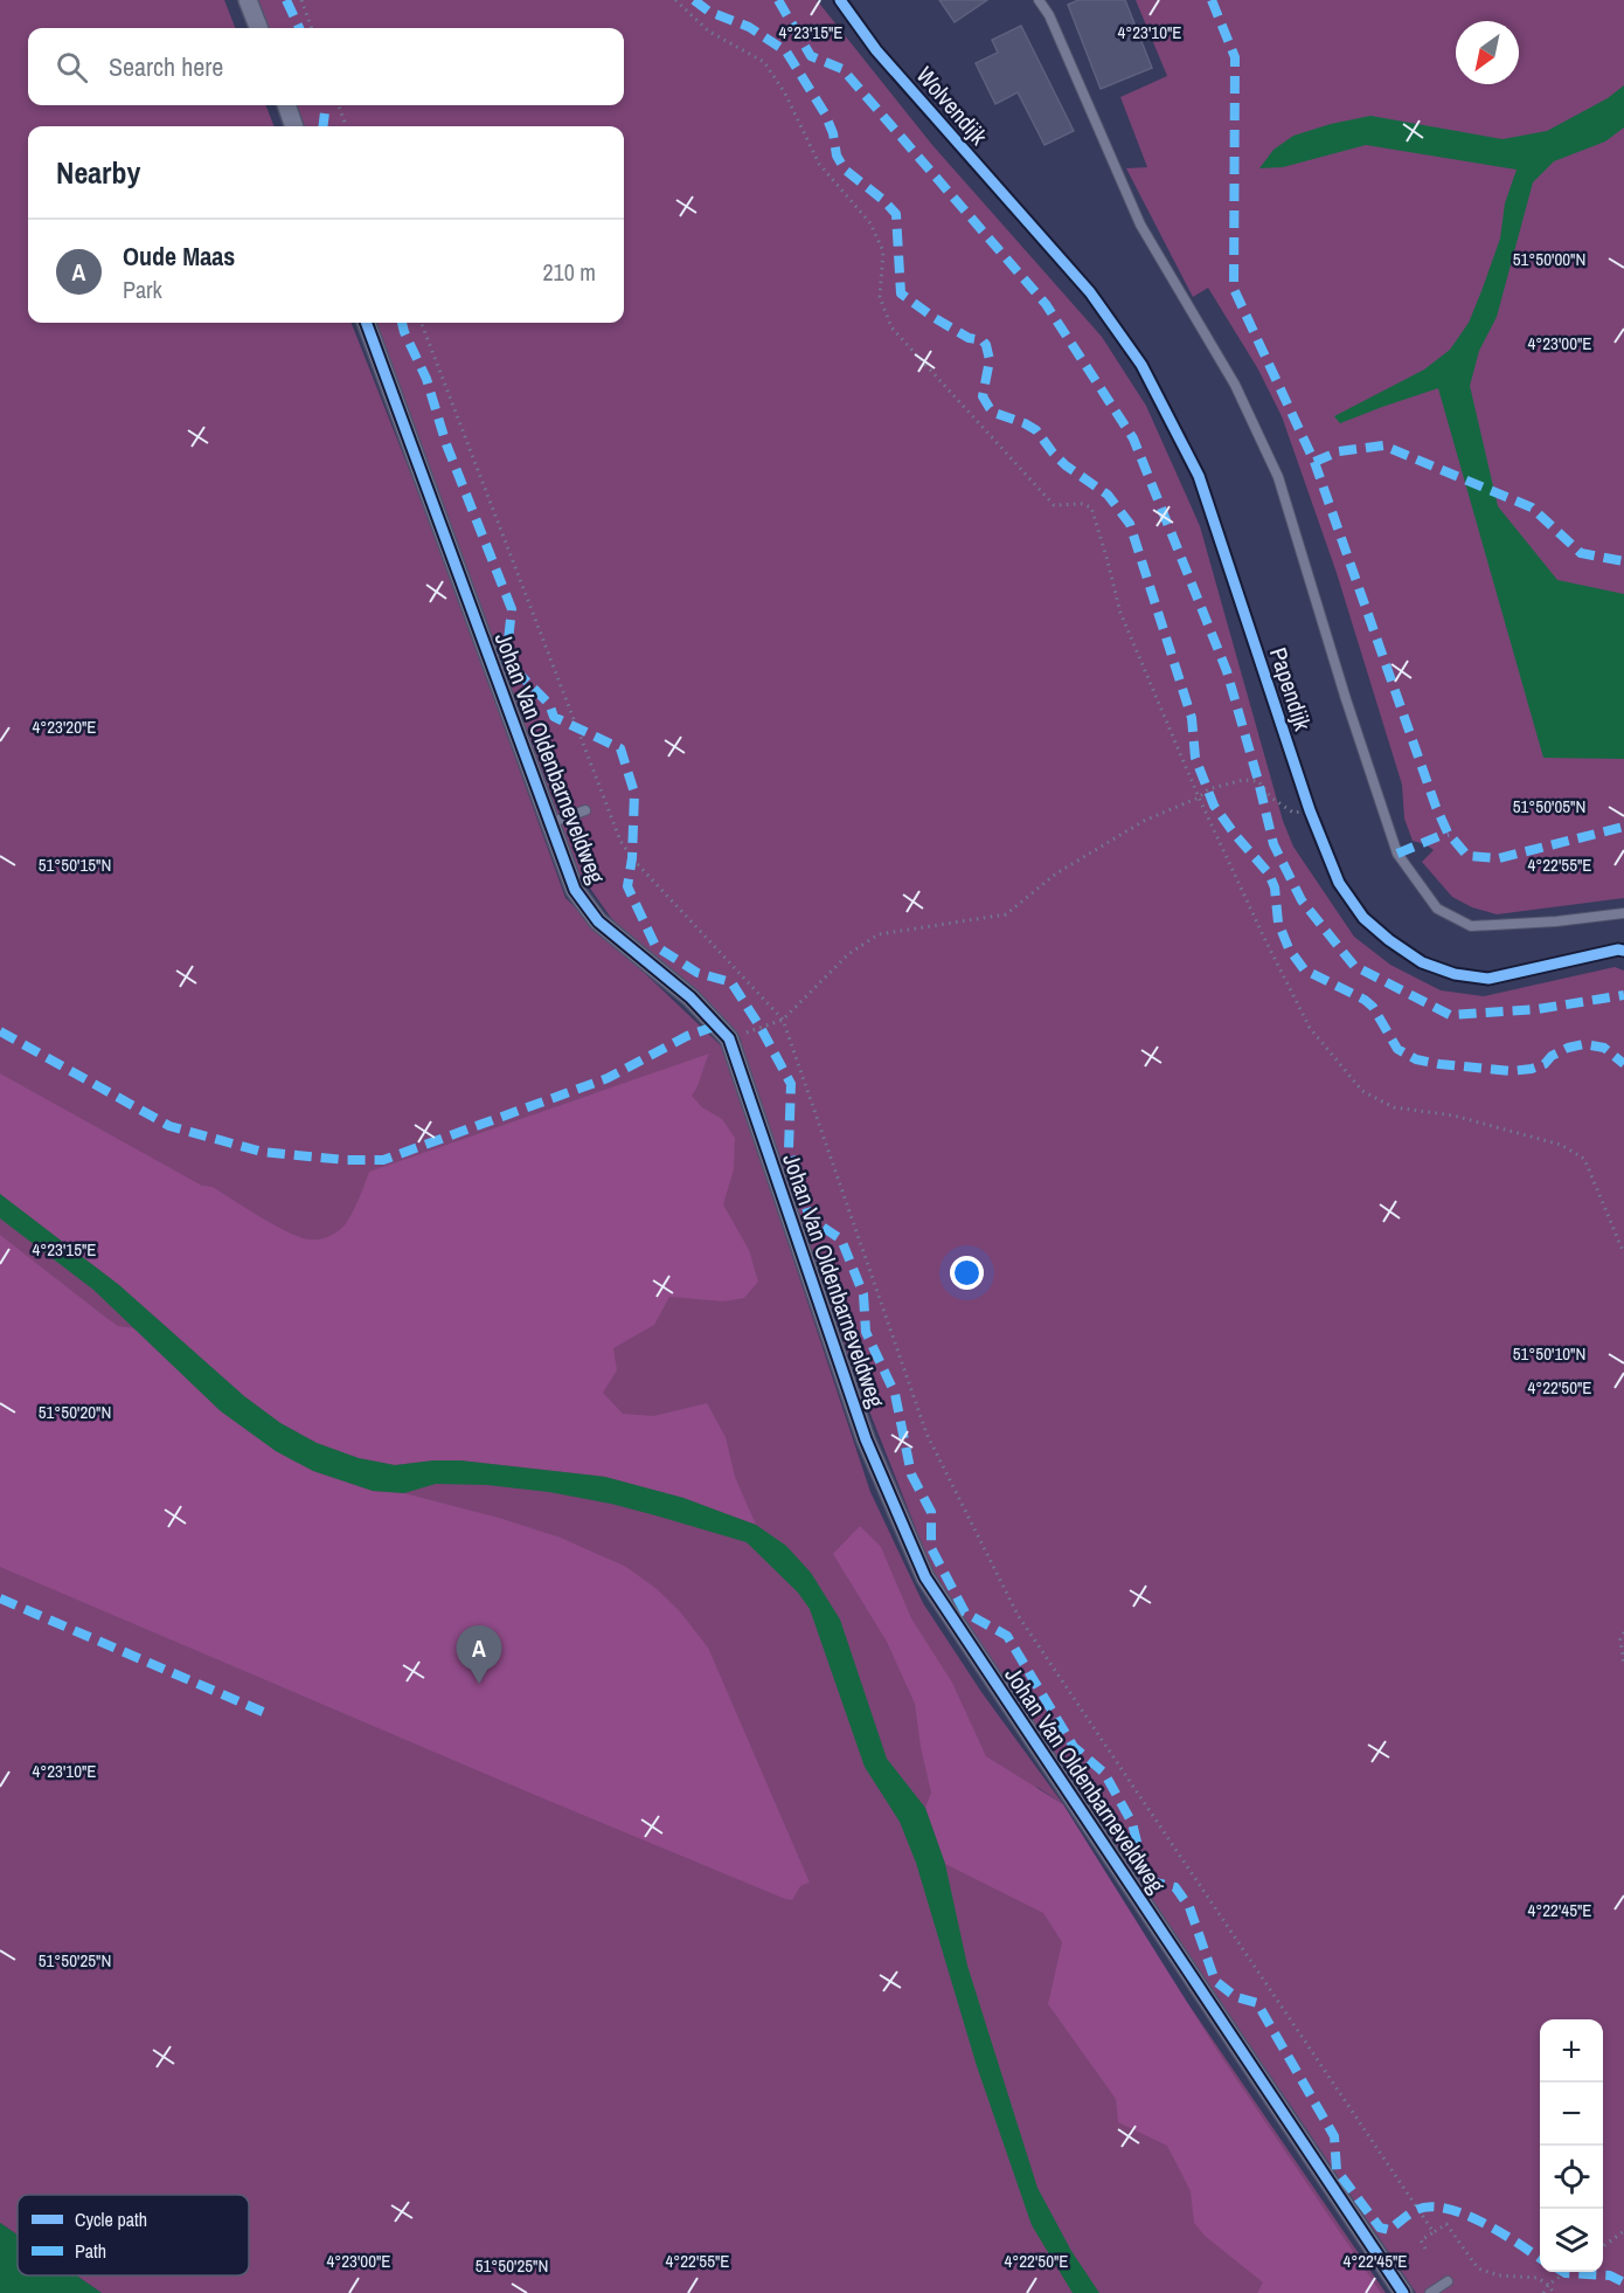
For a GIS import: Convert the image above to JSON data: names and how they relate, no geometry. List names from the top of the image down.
{
  "streets": {
    "street": ["Johan Van Oldenbarneveldweg"],
    "cycle path": ["Wolvendijk"]
  },
  "legend": ["Cycle path", "Path"],
  "north": "bottom left",
  "page": {
    "search": "Search here",
    "heading": "Nearby",
    "list": [
      {
        "mark": "A",
        "name": "Oude Maas",
        "note": "Park",
        "value": "210 m"
      }
    ],
    "pins": "A",
    "map_buttons": ["+", "−"]
  },
  "coordinates": [
    "4°23'10\"E",
    "4°23'15\"E",
    "51°50'00\"N",
    "4°23'00\"E",
    "4°23'20\"E",
    "51°50'05\"N",
    "51°50'15\"N",
    "4°22'55\"E",
    "51°50'10\"N",
    "4°22'50\"E",
    "51°50'20\"N",
    "4°22'45\"E",
    "51°50'25\"N"
  ]
}
